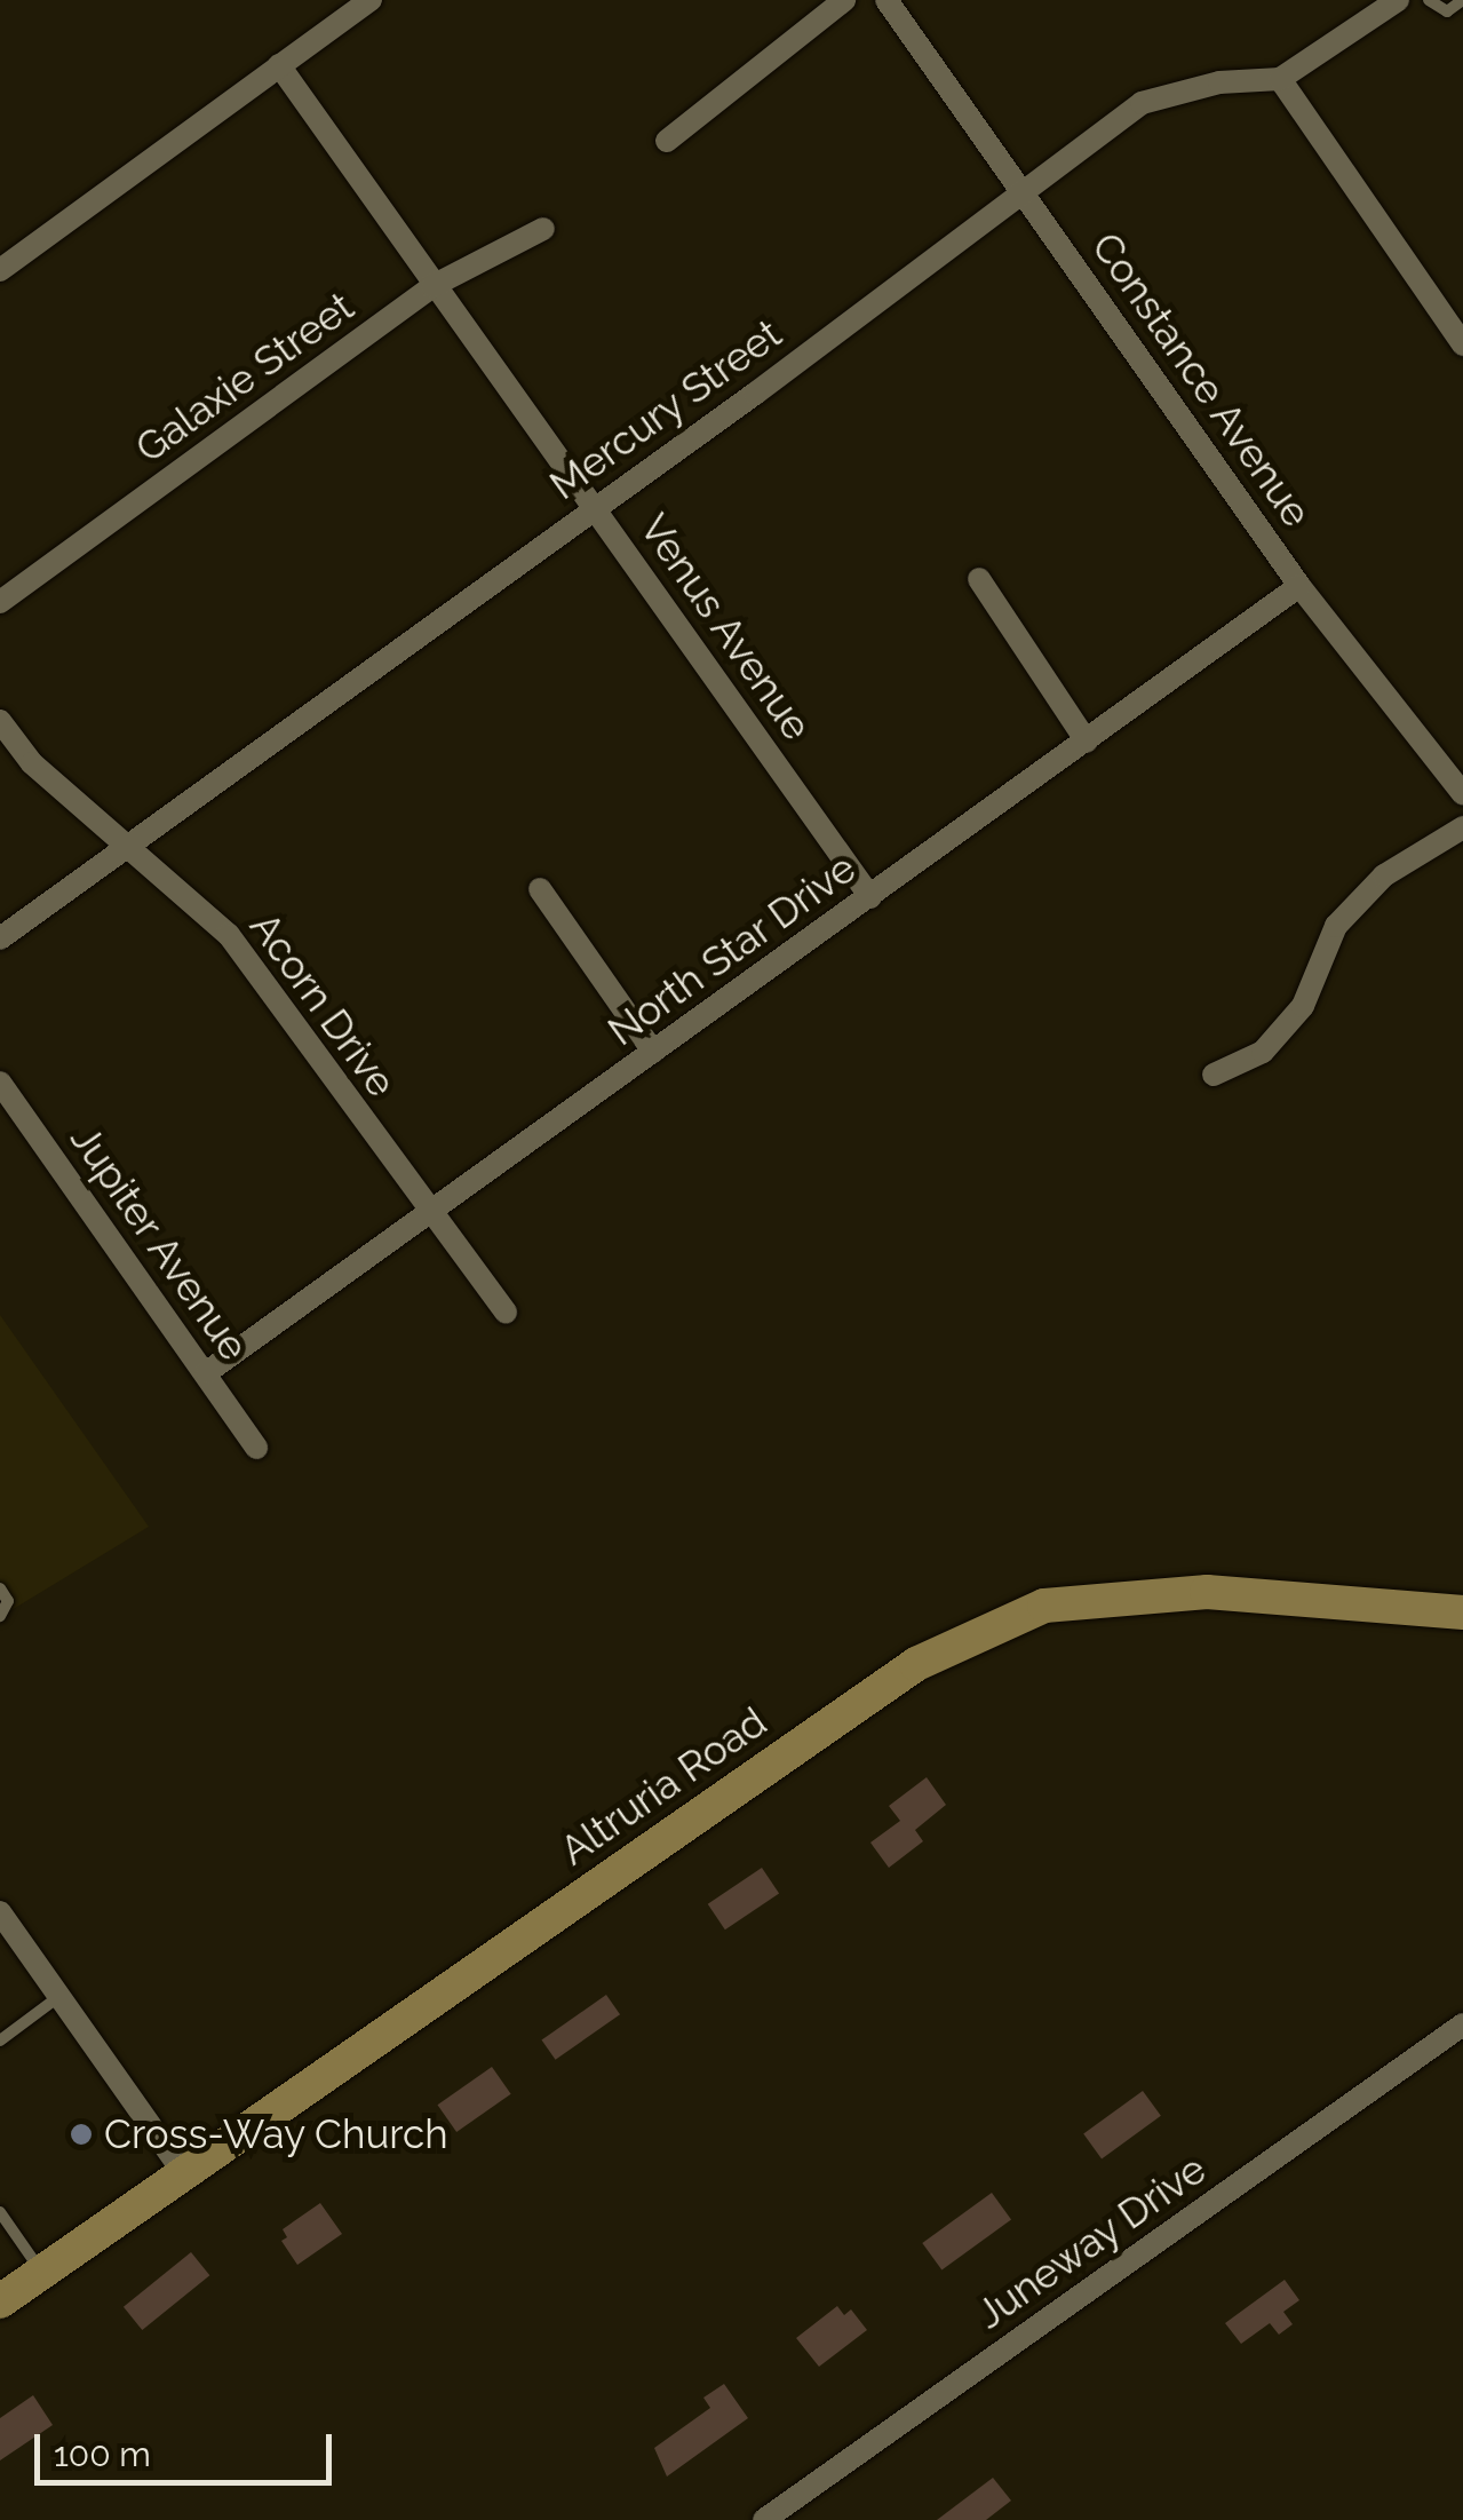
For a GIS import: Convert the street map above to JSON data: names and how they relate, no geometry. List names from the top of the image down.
{
  "streets": {
    "street": [
      "Galaxie Street",
      "Constance Avenue",
      "Mercury Street",
      "Venus Avenue",
      "North Star Drive",
      "Acorn Drive",
      "Jupiter Avenue",
      "Altruria Road",
      "Juneway Drive"
    ]
  },
  "crossings": [
    ["Galaxie Street", "Venus Avenue"],
    ["Constance Avenue", "Mercury Street"],
    ["Constance Avenue", "North Star Drive"],
    ["Mercury Street", "Venus Avenue"],
    ["Mercury Street", "Acorn Drive"],
    ["Venus Avenue", "North Star Drive"],
    ["North Star Drive", "Acorn Drive"],
    ["North Star Drive", "Jupiter Avenue"]
  ],
  "places": ["Cross-Way Church"],
  "scale_bar": "100 m"
}
